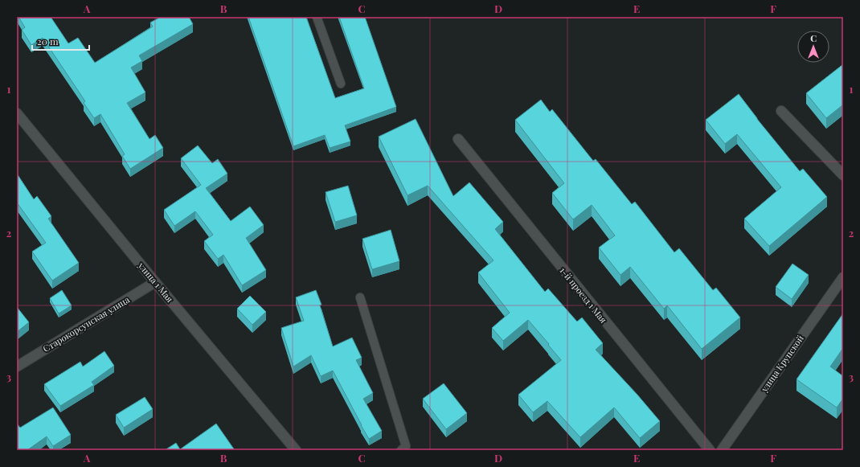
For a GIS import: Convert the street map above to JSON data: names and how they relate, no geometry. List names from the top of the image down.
{
  "streets": {
    "street": [
      "улица 1 Мая",
      "1-й проезд 1 Мая",
      "Старокорсунская улица",
      "улица Крупской"
    ]
  },
  "crossings": [
    ["улица 1 Мая", "Старокорсунская улица"]
  ],
  "scale_bar": "20 m",
  "north": "top",
  "grid": {
    "columns": [
      "A",
      "B",
      "C",
      "D",
      "E",
      "F"
    ],
    "rows": ["1", "2", "3"]
  }
}
